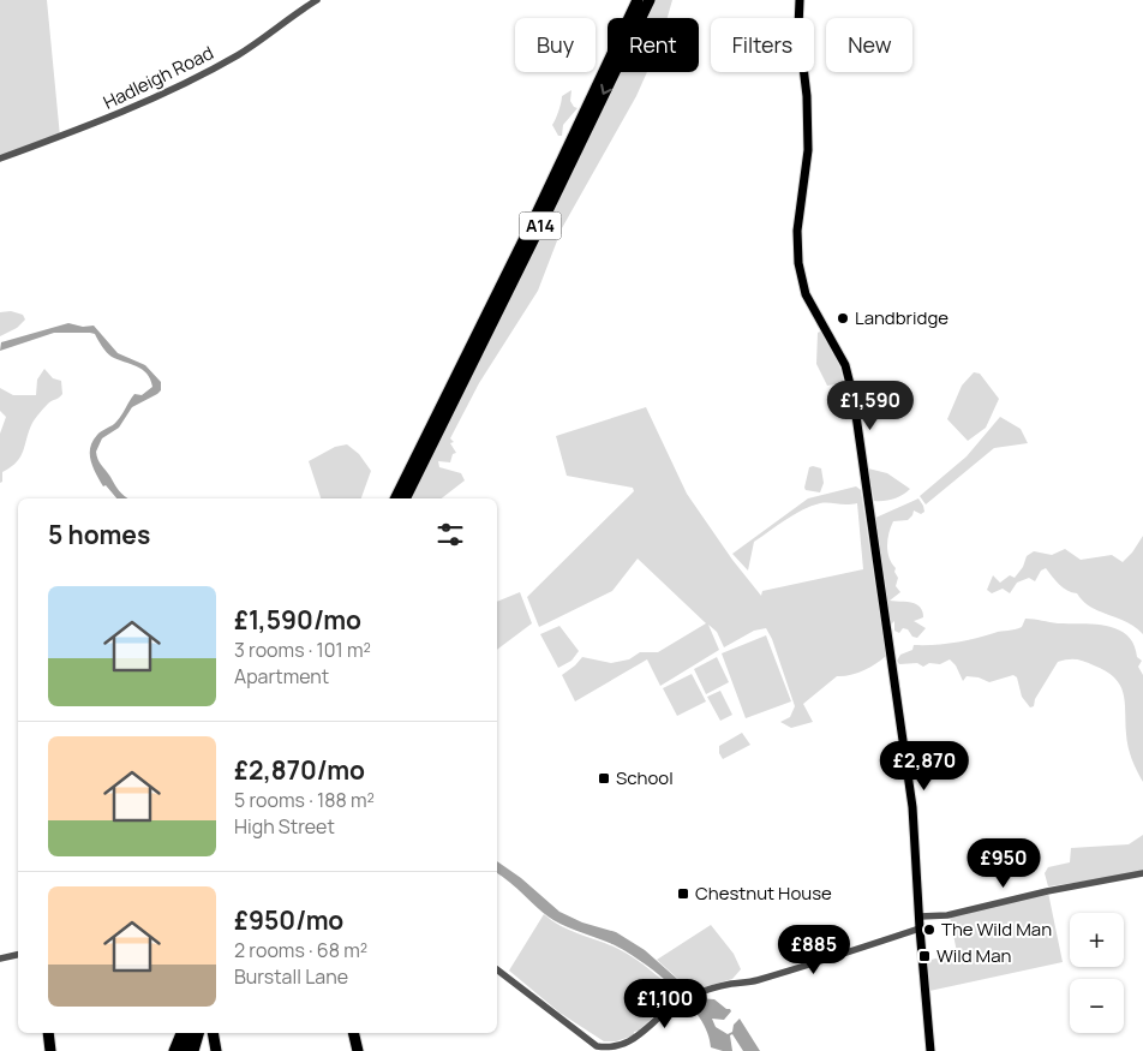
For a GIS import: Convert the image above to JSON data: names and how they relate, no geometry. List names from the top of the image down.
{
  "streets": {
    "highway": ["A14"],
    "street": ["Hadleigh Road"]
  },
  "places": {
    "other": ["Landbridge", "The Wild Man"],
    "transit": ["School", "Chestnut House", "Wild Man"]
  },
  "page": {
    "chip": [
      "Buy",
      "Rent",
      "Filters",
      "New"
    ],
    "price": [
      "£1,590",
      "£2,870",
      "£950",
      "£885",
      "£1,100"
    ],
    "heading": "5 homes",
    "list": [
      {
        "name": "£1,590/mo",
        "note": "3 rooms · 101 m² · Apartment"
      },
      {
        "name": "£2,870/mo",
        "note": "5 rooms · 188 m² · High Street"
      },
      {
        "name": "£950/mo",
        "note": "2 rooms · 68 m² · Burstall Lane"
      }
    ],
    "map_buttons": ["+", "−"]
  }
}
